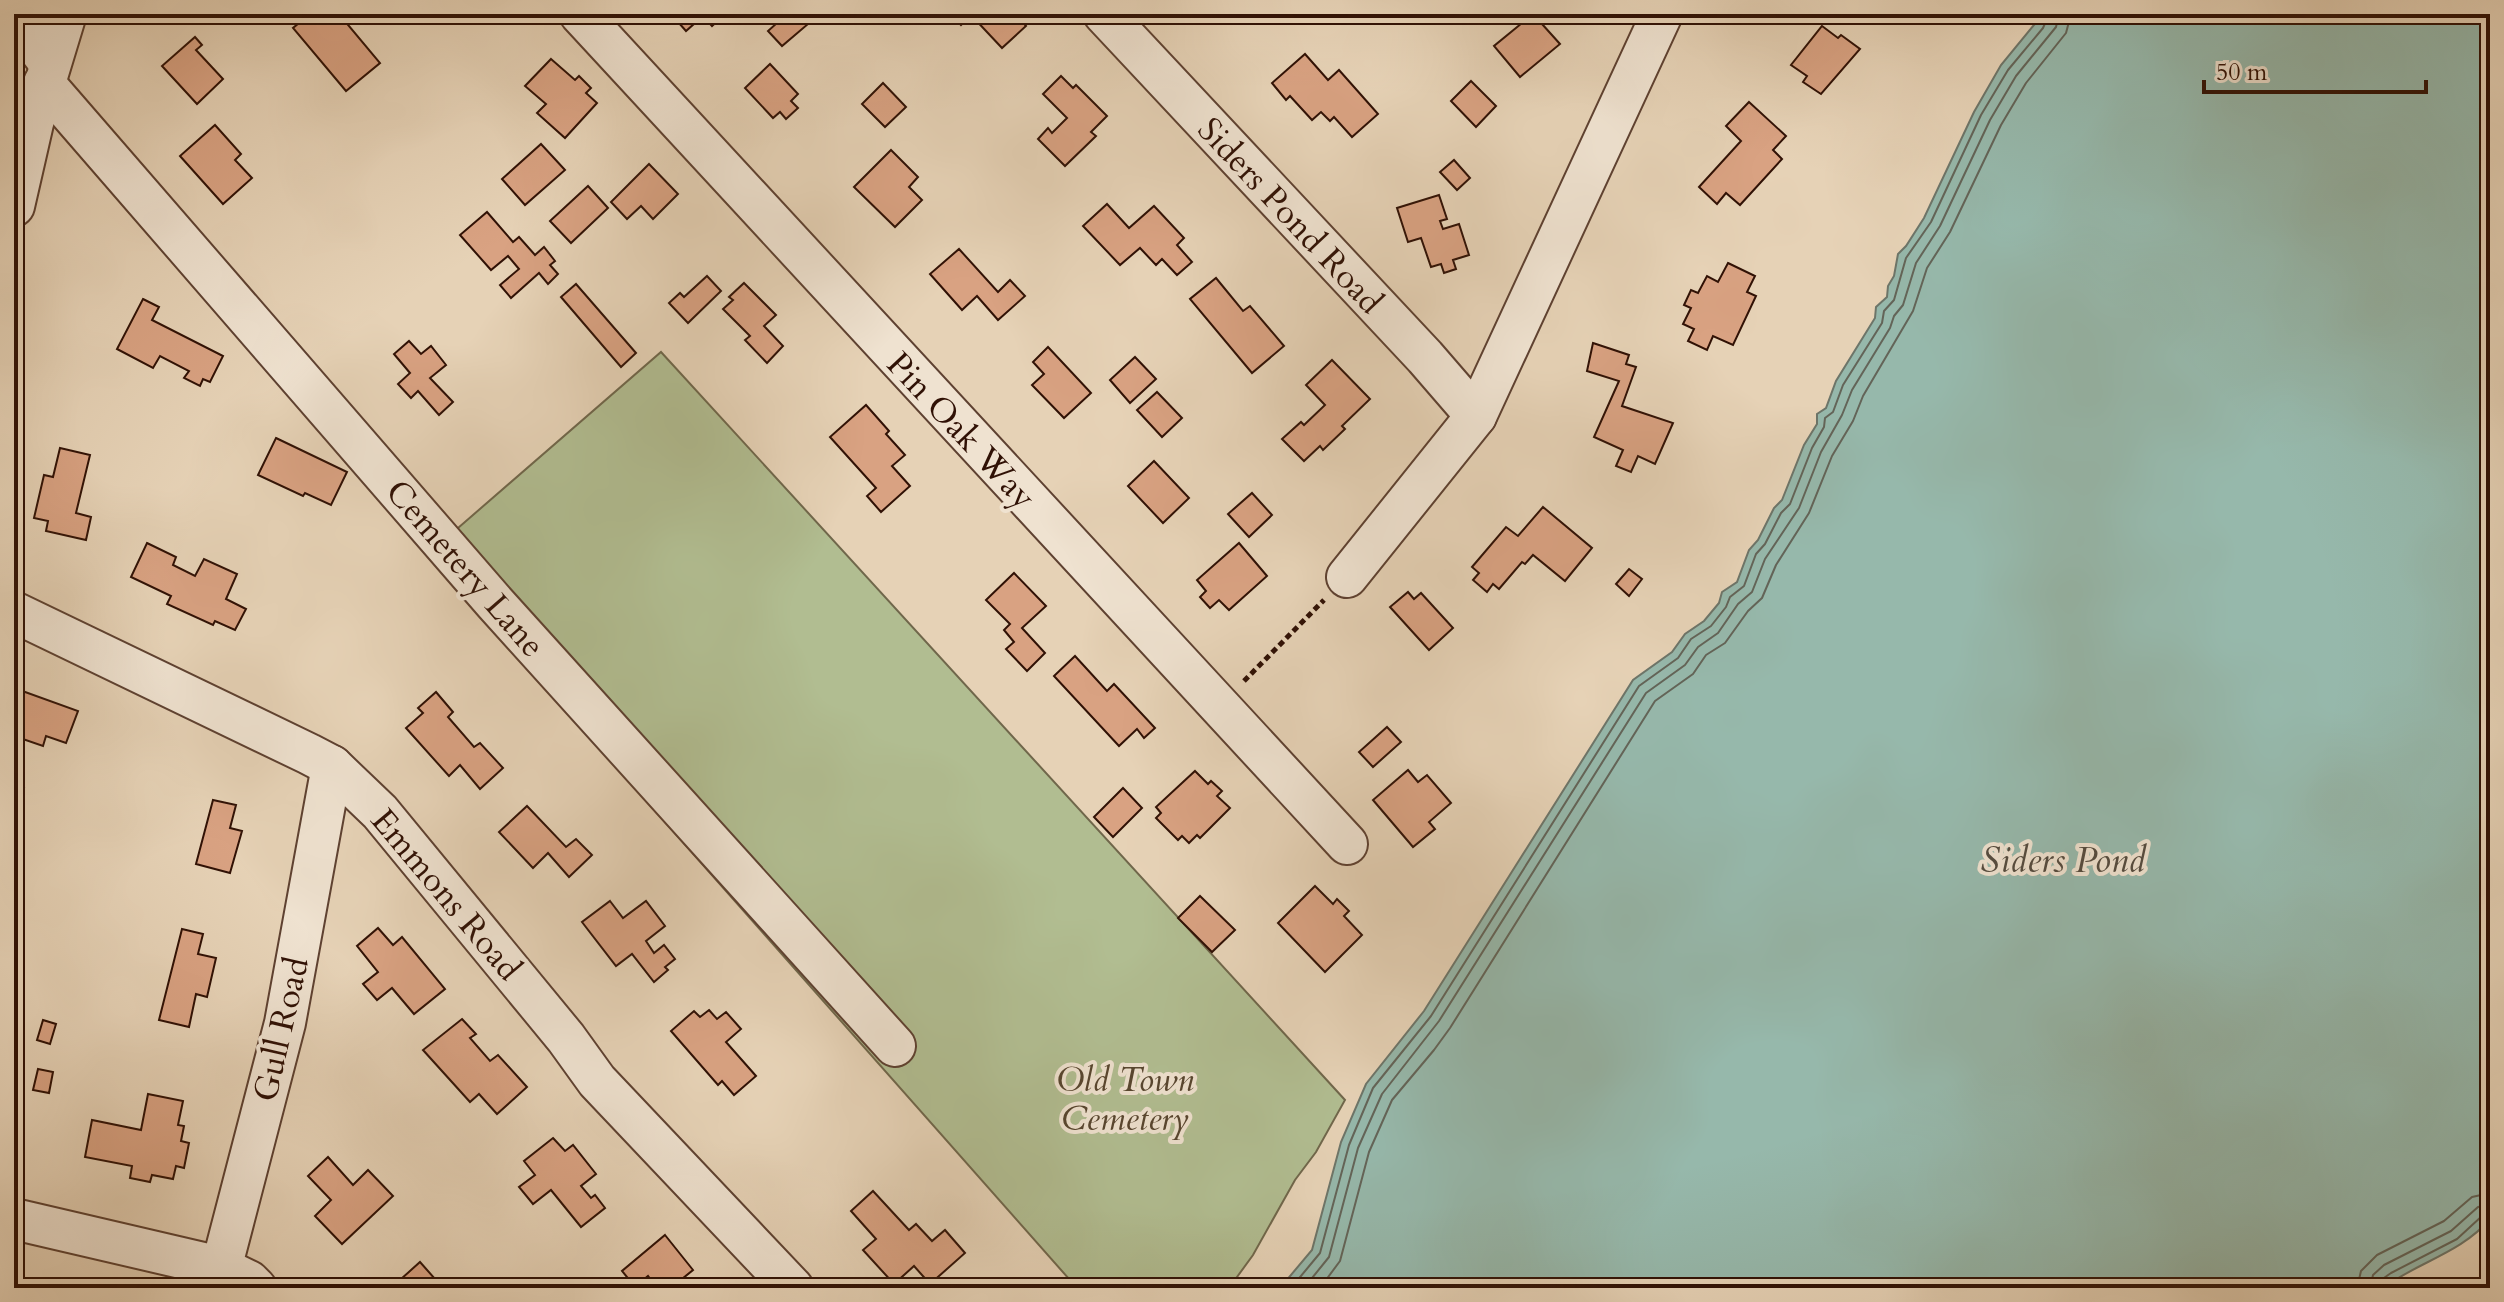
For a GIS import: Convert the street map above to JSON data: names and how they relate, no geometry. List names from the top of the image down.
{
  "streets": {
    "street": [
      "Siders Pond Road",
      "Pin Oak Way",
      "Cemetery Lane",
      "Emmons Road",
      "Gull Road"
    ]
  },
  "crossings": [
    ["Emmons Road", "Gull Road"]
  ],
  "water": ["Siders Pond"],
  "parks": ["Old Town Cemetery"],
  "scale_bar": "50 m"
}
